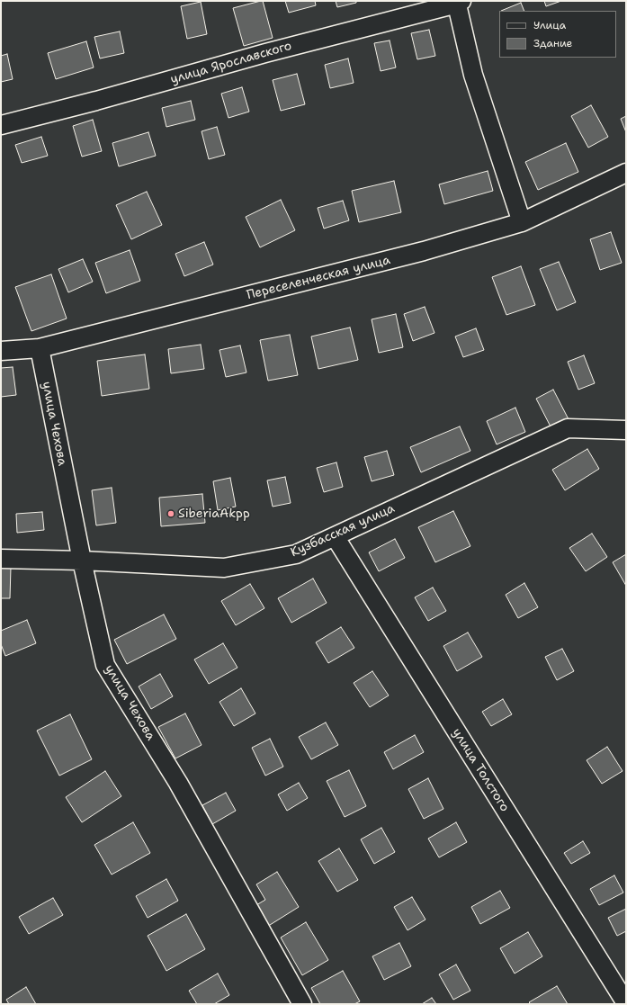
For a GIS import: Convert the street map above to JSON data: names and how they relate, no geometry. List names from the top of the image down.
{
  "streets": {
    "street": [
      "улица Ярославского",
      "Переселенческая улица",
      "улица Чехова",
      "Кузбасская улица",
      "улица Толстого"
    ]
  },
  "crossings": [
    ["Переселенческая улица", "улица Чехова"],
    ["улица Чехова", "Кузбасская улица"],
    ["Кузбасская улица", "улица Толстого"]
  ],
  "places": ["SiberiaAkpp"],
  "legend": ["Улица", "Здание"]
}
